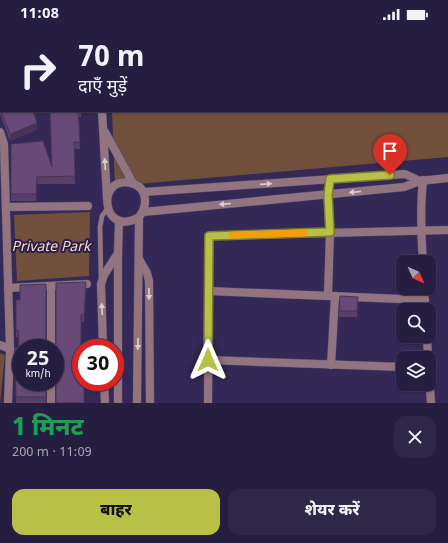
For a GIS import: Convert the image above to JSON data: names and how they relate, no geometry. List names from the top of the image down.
{
  "parks": ["Private Park"],
  "north": "bottom right",
  "page": {
    "status": "11:08",
    "turn": ["70 m", "दाएँ मुड़ें"],
    "speed": "25 km/h",
    "limit": "30",
    "heading": ["1 मिनट", "200 m · 11:09"],
    "buttons": ["बाहर", "शेयर करें"]
  }
}
